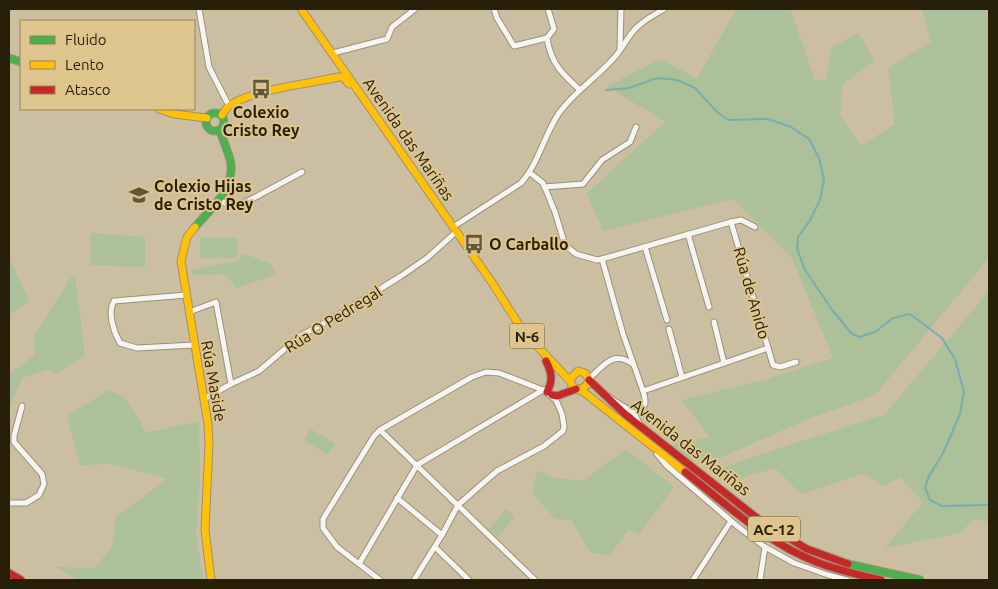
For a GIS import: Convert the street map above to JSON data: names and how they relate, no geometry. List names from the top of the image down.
{
  "streets": {
    "main road": [
      "Avenida das Mariñas",
      "N-6",
      "Rúa Maside",
      "AC-12"
    ],
    "street": ["Rúa de Anido", "Rúa O Pedregal"]
  },
  "crossings": [
    ["Avenida das Mariñas", "Rúa O Pedregal"],
    ["Avenida das Mariñas", "AC-12"],
    ["Rúa O Pedregal", "Rúa Maside"]
  ],
  "places": {
    "bus stop": ["Colexio Cristo Rey", "O Carballo"],
    "school or university": ["Colexio Hijas de Cristo Rey"]
  },
  "legend": ["Fluido", "Lento", "Atasco"]
}
